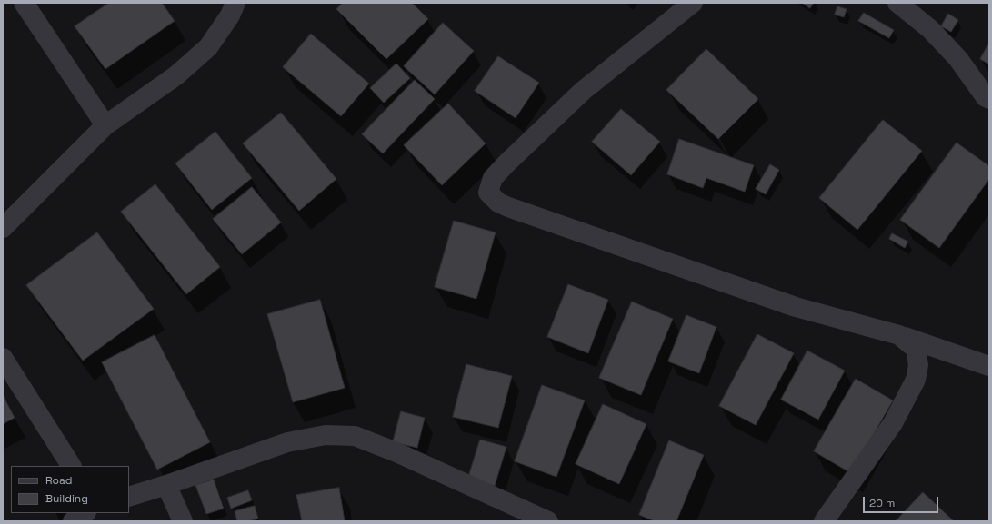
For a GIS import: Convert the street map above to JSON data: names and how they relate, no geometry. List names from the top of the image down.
{
  "legend": ["Road", "Building"],
  "scale_bar": "20 m"
}
